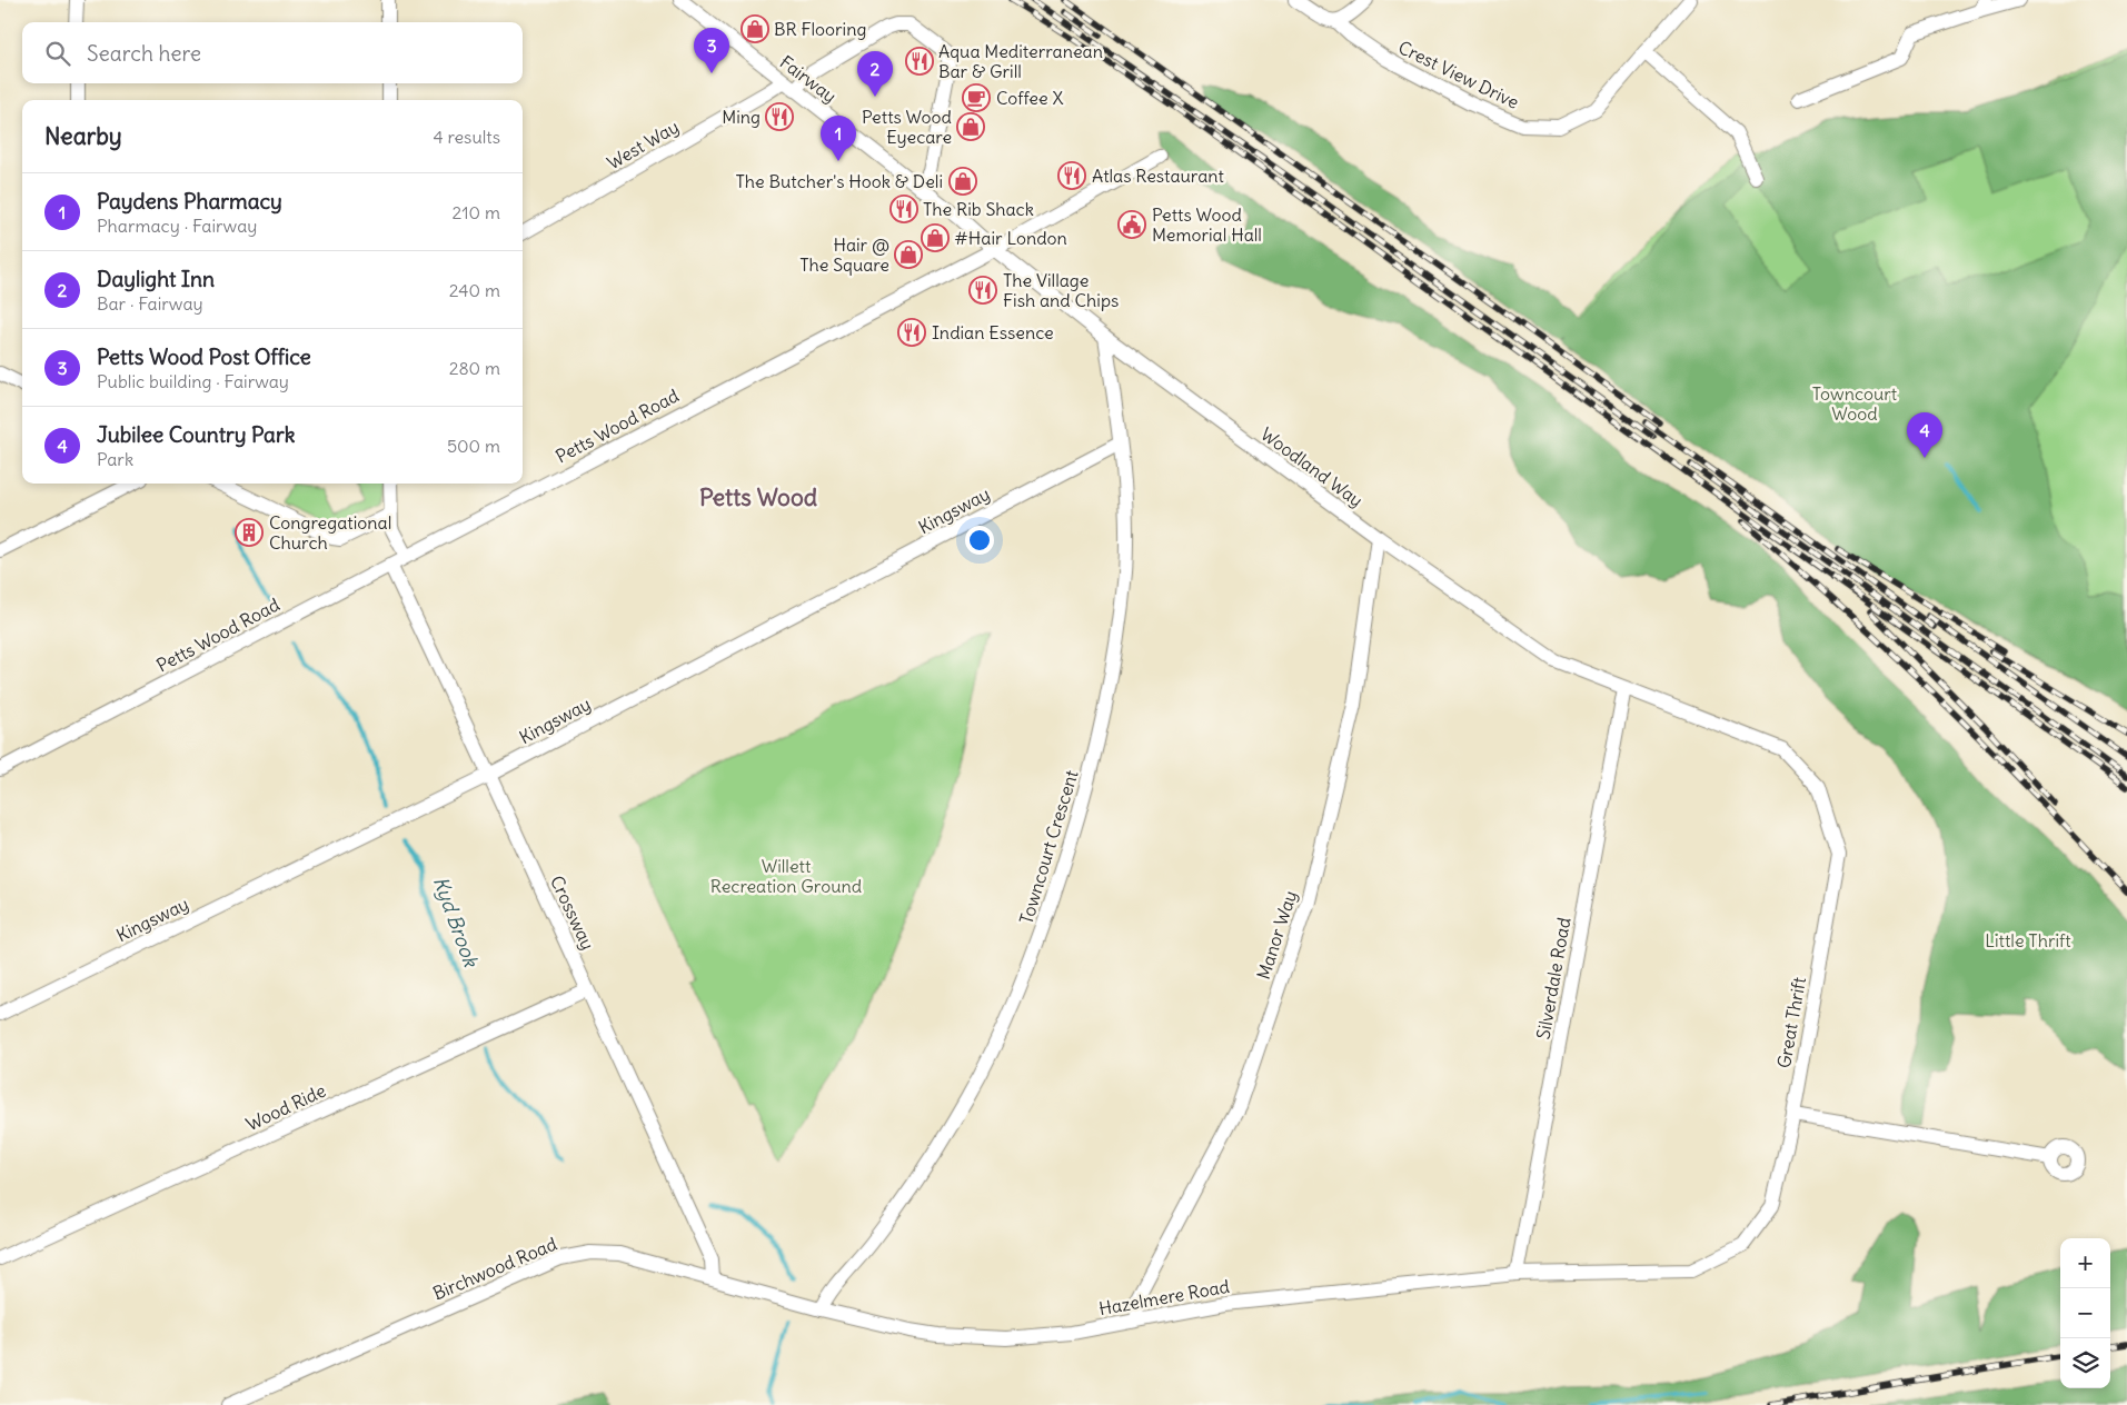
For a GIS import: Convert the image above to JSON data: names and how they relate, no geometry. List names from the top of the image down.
{
  "streets": {
    "street": [
      "Crest View Drive",
      "Fairway",
      "West Way",
      "Petts Wood Road",
      "Woodland Way",
      "Kingsway",
      "Towncourt Crescent",
      "Crossway",
      "Manor Way",
      "Silverdale Road",
      "Great Thrift",
      "Wood Ride",
      "Birchwood Road",
      "Hazelmere Road"
    ]
  },
  "crossings": [
    ["Fairway", "West Way"],
    ["Fairway", "Petts Wood Road"],
    ["Fairway", "Woodland Way"],
    ["Petts Wood Road", "Woodland Way"],
    ["Petts Wood Road", "Crossway"],
    ["Woodland Way", "Towncourt Crescent"],
    ["Woodland Way", "Manor Way"],
    ["Woodland Way", "Silverdale Road"],
    ["Woodland Way", "Great Thrift"],
    ["Kingsway", "Towncourt Crescent"],
    ["Kingsway", "Crossway"],
    ["Towncourt Crescent", "Birchwood Road"],
    ["Towncourt Crescent", "Hazelmere Road"],
    ["Crossway", "Wood Ride"],
    ["Crossway", "Birchwood Road"],
    ["Manor Way", "Hazelmere Road"],
    ["Silverdale Road", "Great Thrift"],
    ["Silverdale Road", "Hazelmere Road"],
    ["Great Thrift", "Hazelmere Road"],
    ["Birchwood Road", "Hazelmere Road"]
  ],
  "districts": ["Petts Wood"],
  "water": ["Kyd Brook"],
  "parks": ["Towncourt Wood", "Willett Recreation Ground", "Little Thrift"],
  "places": {
    "shop": [
      "BR Flooring",
      "Petts Wood Eyecare",
      "The Butcher's Hook & Deli",
      "#Hair London",
      "Hair @ The Square"
    ],
    "restaurant": [
      "Aqua Mediterranean Bar & Grill",
      "Ming",
      "Atlas Restaurant",
      "The Rib Shack",
      "The Village Fish and Chips",
      "Indian Essence"
    ],
    "cafe": ["Coffee X"],
    "public building": ["Petts Wood Memorial Hall"],
    "building": ["Congregational Church"]
  },
  "page": {
    "search": "Search here",
    "pins": [
      "3",
      "2",
      "1",
      "4"
    ],
    "heading": ["Nearby", "4 results"],
    "list": [
      {
        "mark": "1",
        "name": "Paydens Pharmacy",
        "note": "Pharmacy · Fairway",
        "value": "210 m"
      },
      {
        "mark": "2",
        "name": "Daylight Inn",
        "note": "Bar · Fairway",
        "value": "240 m"
      },
      {
        "mark": "3",
        "name": "Petts Wood Post Office",
        "note": "Public building · Fairway",
        "value": "280 m"
      },
      {
        "mark": "4",
        "name": "Jubilee Country Park",
        "note": "Park",
        "value": "500 m"
      }
    ],
    "map_buttons": ["+", "−"]
  }
}
